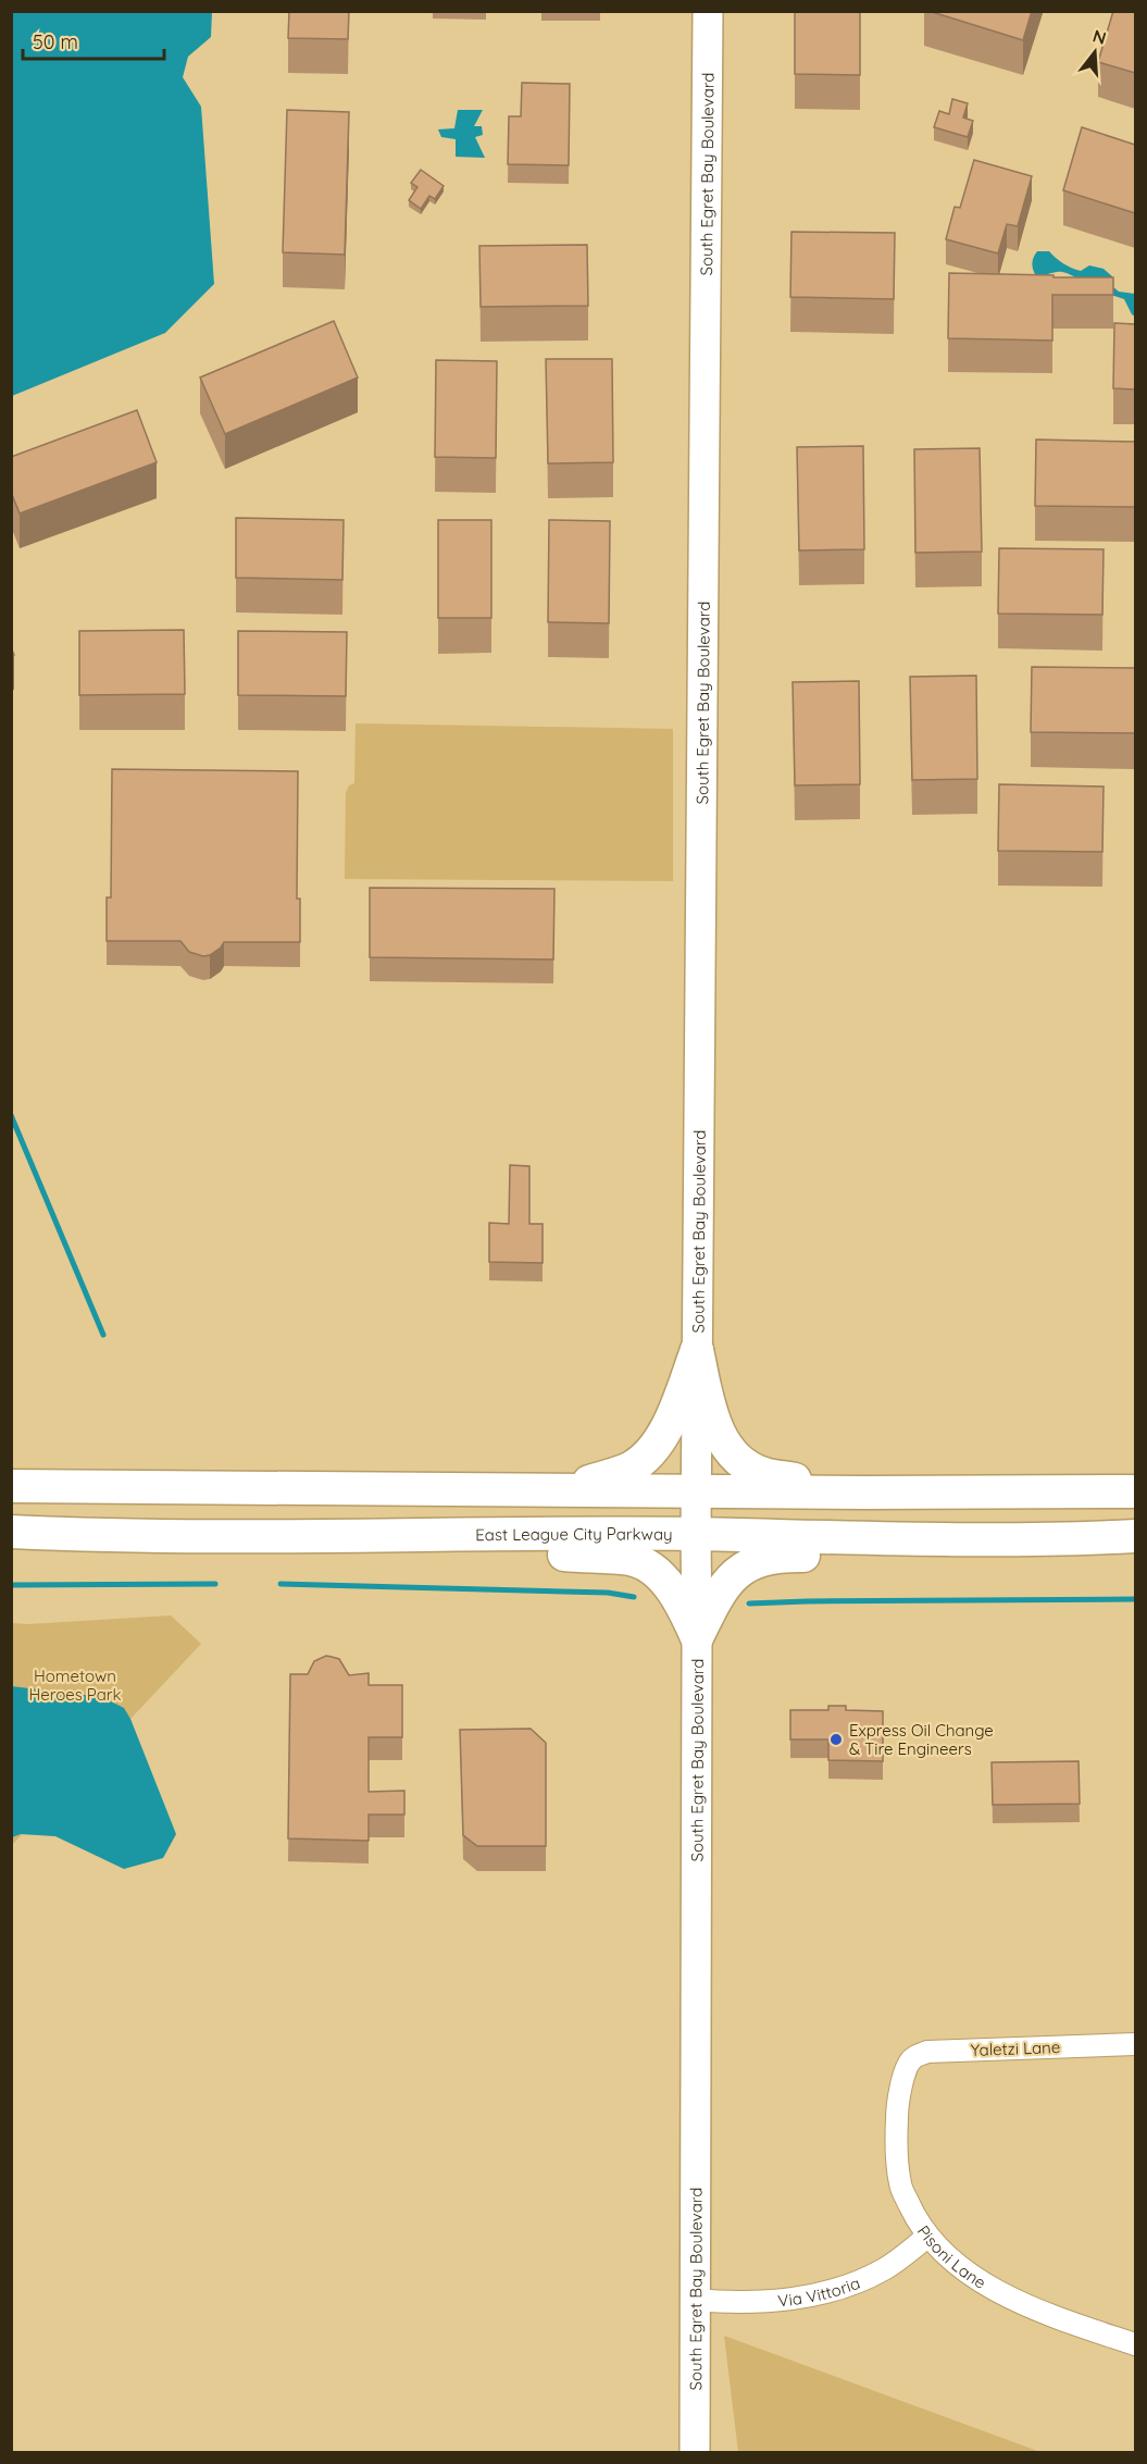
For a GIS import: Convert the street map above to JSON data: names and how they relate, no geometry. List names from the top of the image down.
{
  "streets": {
    "main road": ["South Egret Bay Boulevard", "East League City Parkway"],
    "street": ["Yaletzi Lane", "Pisoni Lane", "Via Vittoria"]
  },
  "crossings": [
    ["South Egret Bay Boulevard", "East League City Parkway"],
    ["South Egret Bay Boulevard", "Via Vittoria"],
    ["Yaletzi Lane", "Pisoni Lane"],
    ["Pisoni Lane", "Via Vittoria"]
  ],
  "parks": ["Hometown Heroes Park"],
  "places": ["Express Oil Change & Tire Engineers"],
  "scale_bar": "50 m",
  "north": "top"
}
